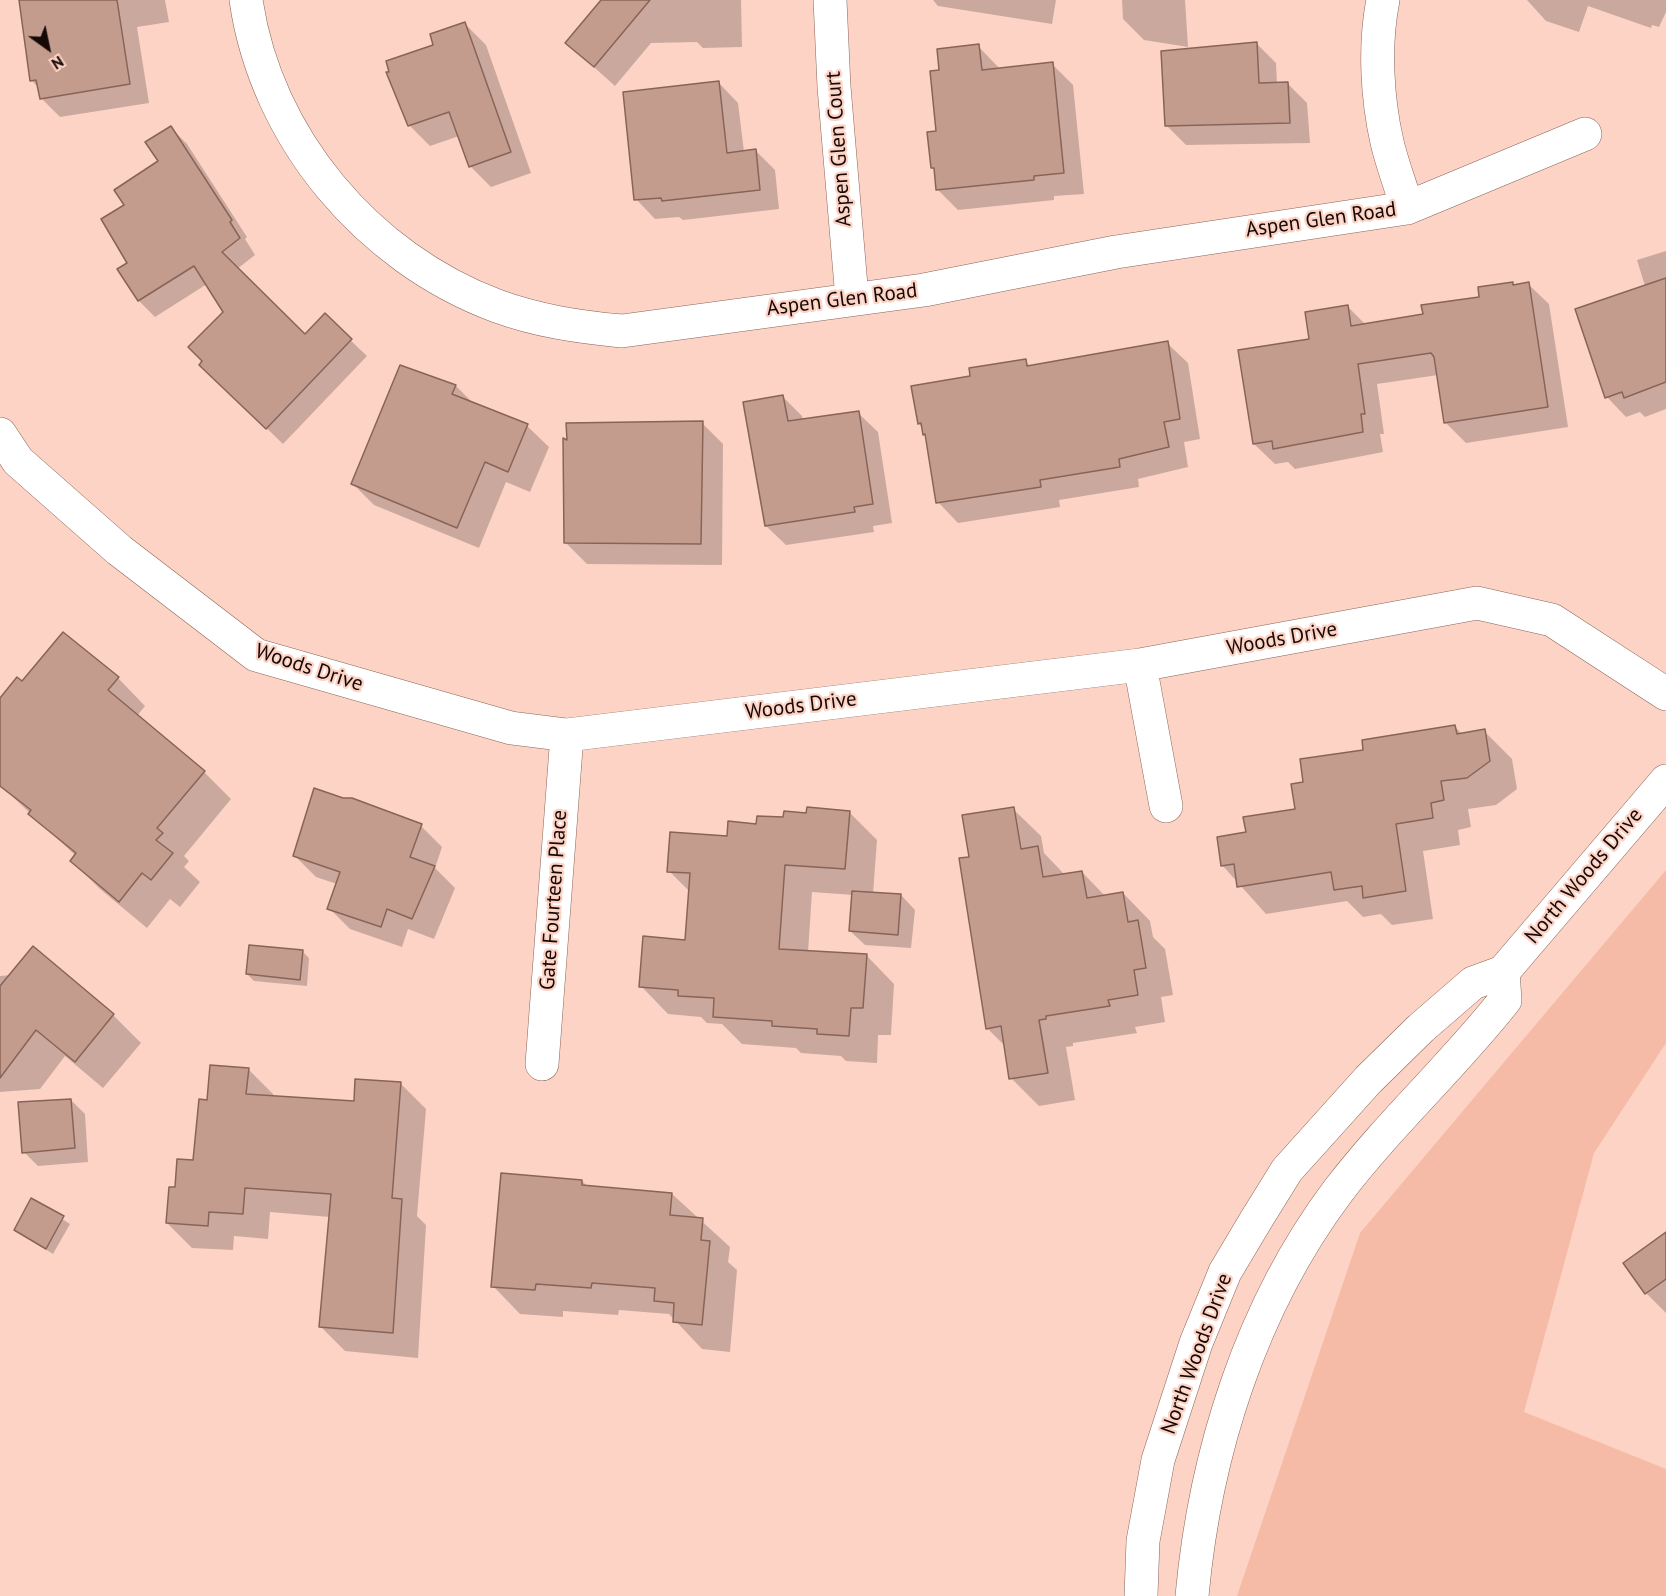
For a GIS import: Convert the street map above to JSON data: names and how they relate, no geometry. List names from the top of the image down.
{
  "streets": {
    "street": [
      "Aspen Glen Court",
      "Aspen Glen Road",
      "Woods Drive",
      "North Woods Drive",
      "Gate Fourteen Place"
    ]
  },
  "crossings": [
    ["Aspen Glen Court", "Aspen Glen Road"],
    ["Woods Drive", "Gate Fourteen Place"]
  ],
  "north": "bottom right"
}
